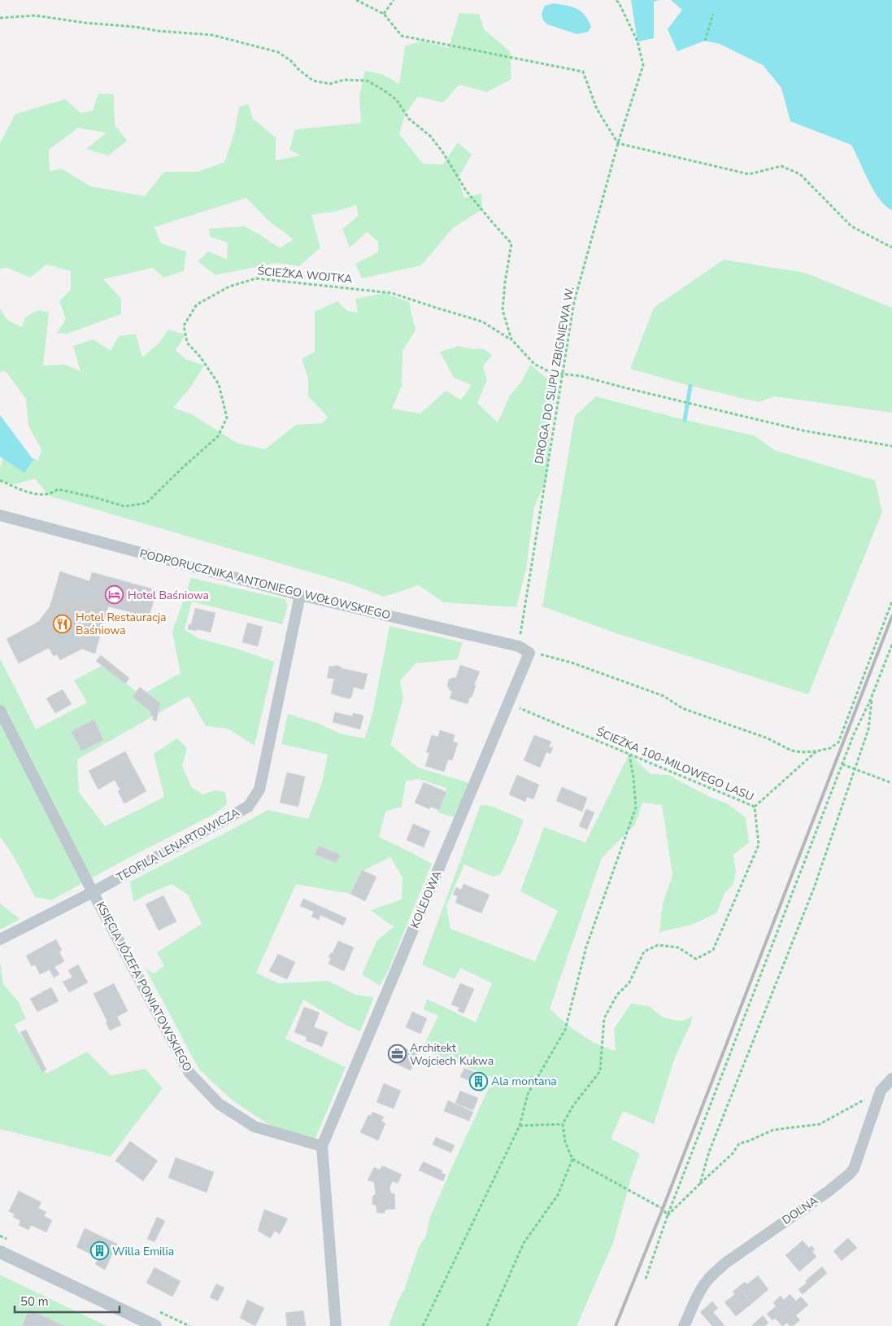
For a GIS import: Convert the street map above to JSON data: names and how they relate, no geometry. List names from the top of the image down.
{
  "streets": {
    "street": [
      "PODPORUCZNIKA ANTONIEGO WOŁOWSKIEGO",
      "TEOFILA LENARTOWICZA",
      "KOLEJOWA",
      "KSIĘCIA JÓZEFA PONIATOWSKIEGO",
      "DOLNA"
    ],
    "path": ["ŚCIEŻKA WOJTKA", "DROGA DO SLIPU ZBIGNIEWA W.", "ŚCIEŻKA 100-MILOWEGO LASU"]
  },
  "crossings": [
    ["DROGA DO SLIPU ZBIGNIEWA W.", "PODPORUCZNIKA ANTONIEGO WOŁOWSKIEGO"],
    ["PODPORUCZNIKA ANTONIEGO WOŁOWSKIEGO", "TEOFILA LENARTOWICZA"],
    ["PODPORUCZNIKA ANTONIEGO WOŁOWSKIEGO", "KOLEJOWA"],
    ["ŚCIEŻKA 100-MILOWEGO LASU", "KOLEJOWA"],
    ["TEOFILA LENARTOWICZA", "KSIĘCIA JÓZEFA PONIATOWSKIEGO"],
    ["KOLEJOWA", "KSIĘCIA JÓZEFA PONIATOWSKIEGO"]
  ],
  "places": {
    "hotel": ["Hotel Baśniowa"],
    "restaurant": ["Hotel Restauracja Baśniowa"],
    "office": ["Architekt Wojciech Kukwa"],
    "building": ["Ala montana", "Willa Emilia"]
  },
  "scale_bar": "50 m"
}
